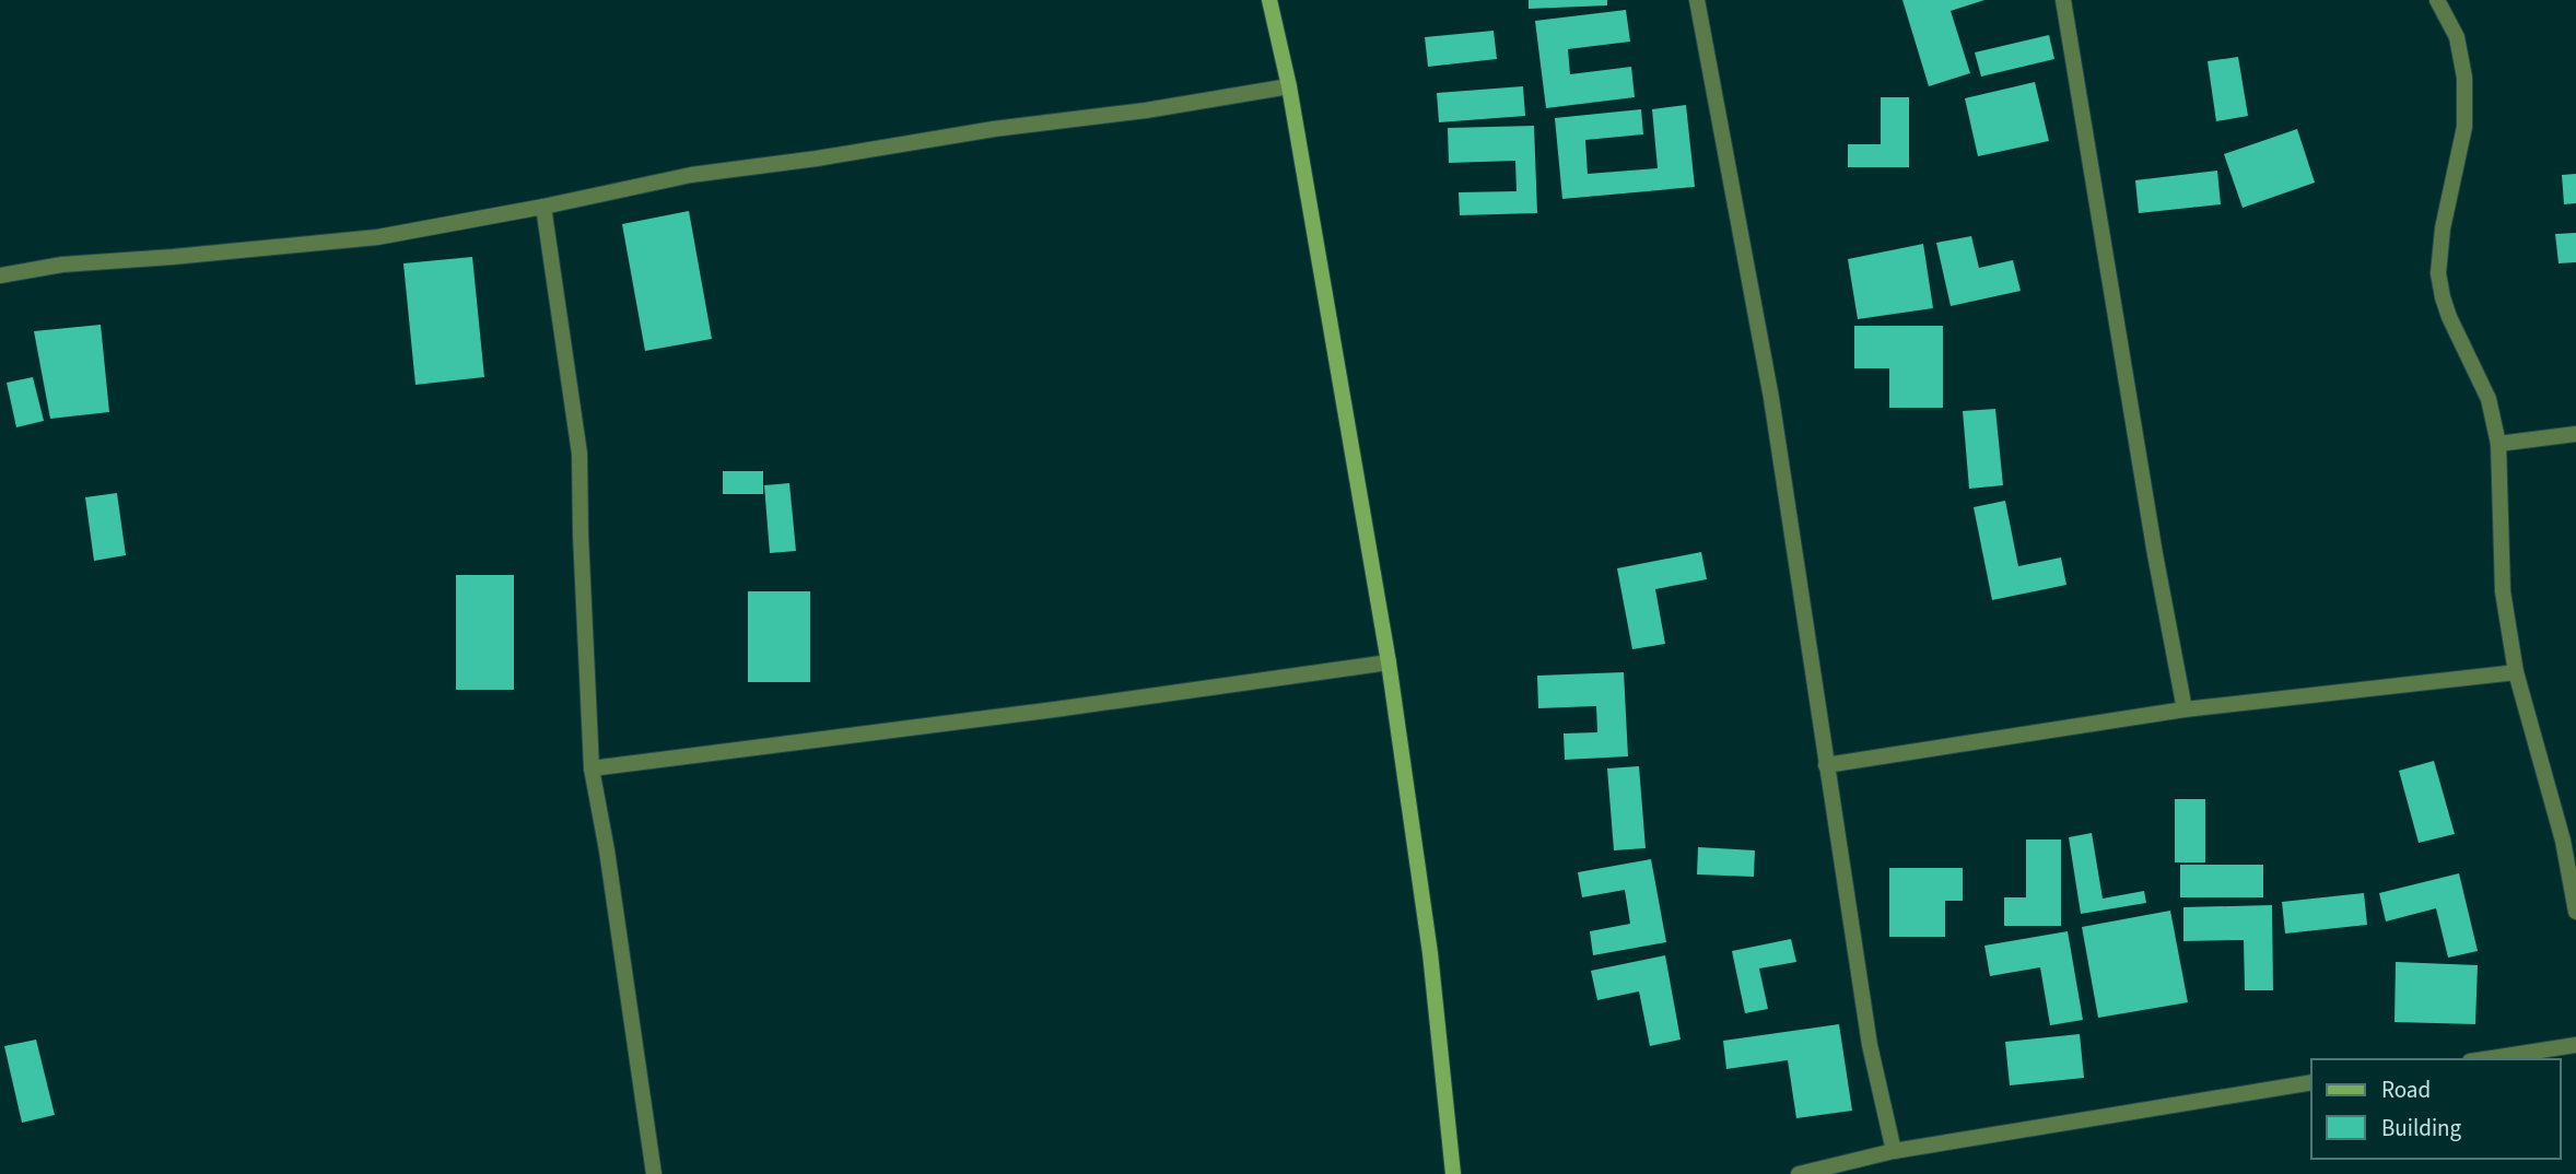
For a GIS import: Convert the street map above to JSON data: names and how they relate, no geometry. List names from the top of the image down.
{
  "legend": ["Road", "Building"]
}
